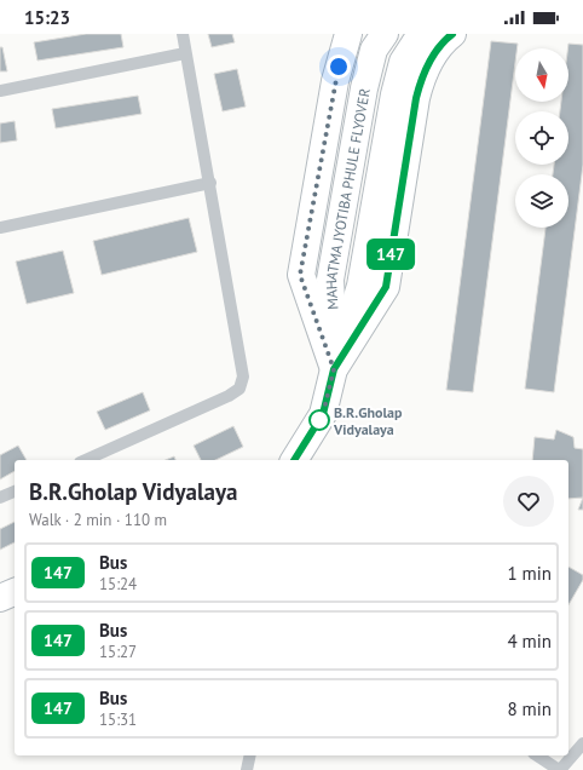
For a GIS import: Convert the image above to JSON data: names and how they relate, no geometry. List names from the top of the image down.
{
  "streets": {
    "main road": ["MAHATMA JYOTIBA PHULE FLYOVER"]
  },
  "places": ["B.R.Gholap Vidyalaya"],
  "lines": ["bus line 147"],
  "north": "bottom",
  "page": {
    "status": "15:23",
    "on_map": "147",
    "heading": ["B.R.Gholap Vidyalaya", "Walk · 2 min · 110 m"],
    "list": [
      {
        "mark": "147",
        "name": "Bus",
        "note": "15:24",
        "value": "1 min"
      },
      {
        "mark": "147",
        "name": "Bus",
        "note": "15:27",
        "value": "4 min"
      },
      {
        "mark": "147",
        "name": "Bus",
        "note": "15:31",
        "value": "8 min"
      }
    ]
  }
}
